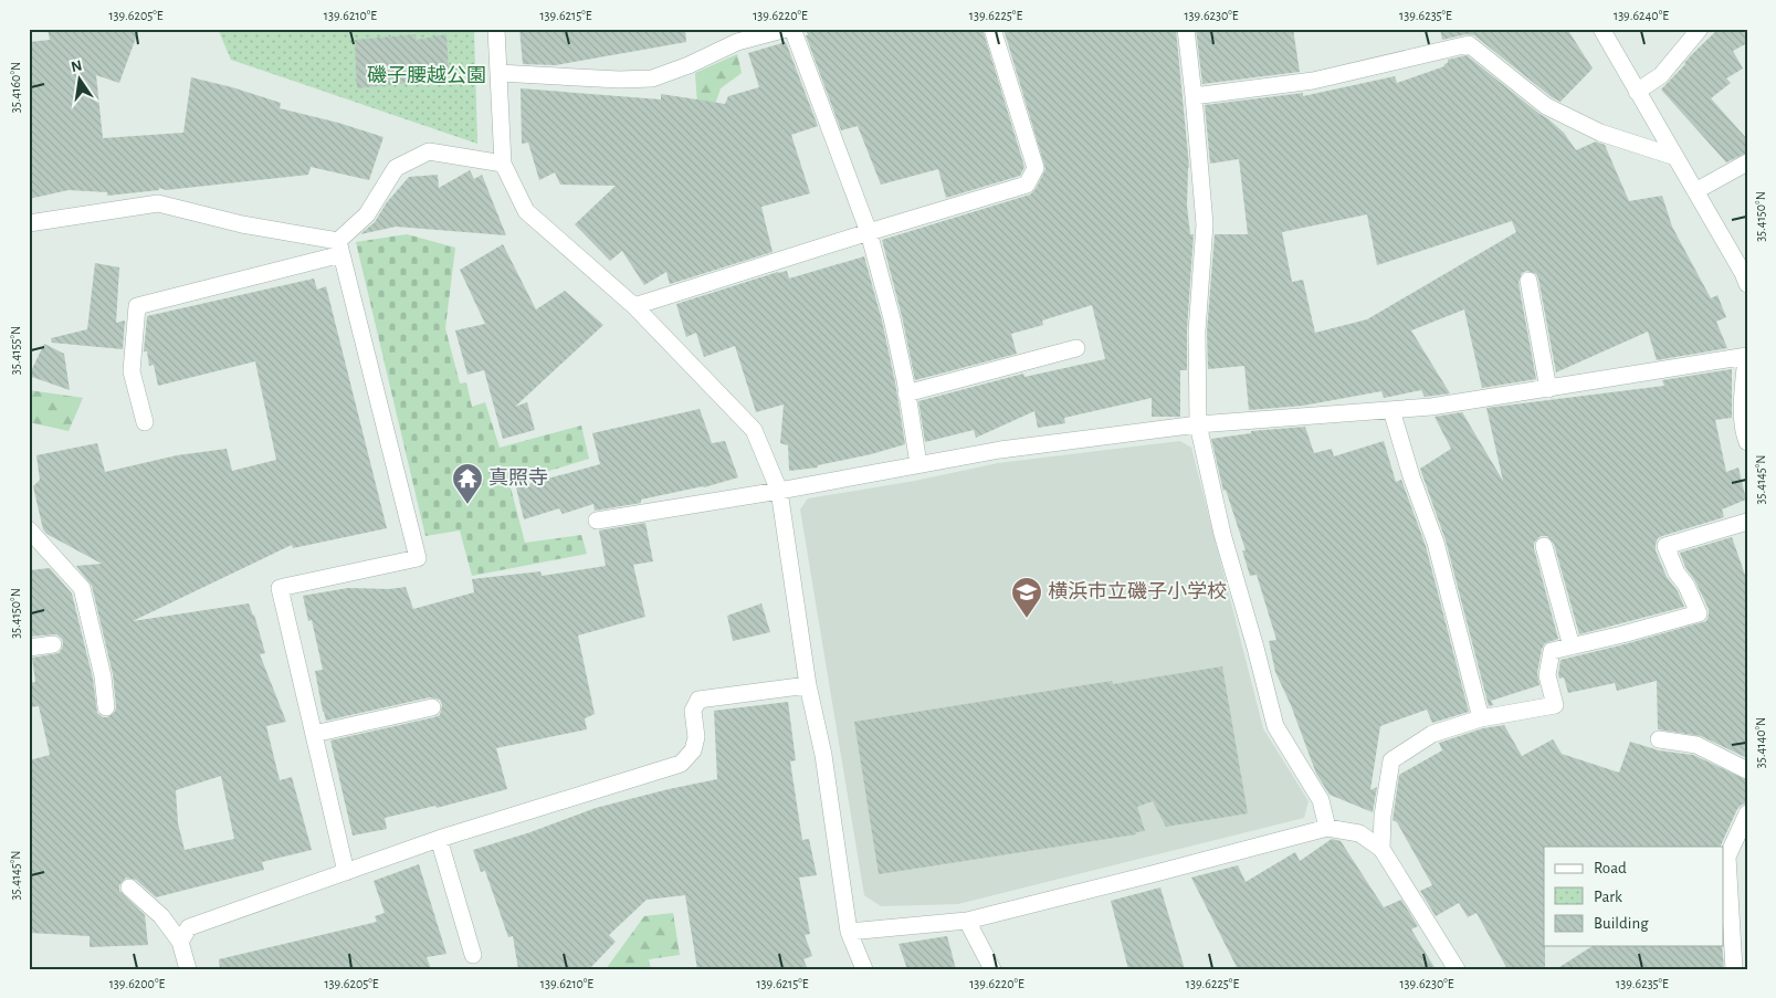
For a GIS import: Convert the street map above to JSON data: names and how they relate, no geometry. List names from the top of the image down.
{
  "parks": ["磯子腰越公園"],
  "places": {
    "temple": ["真照寺"],
    "school or university": ["横浜市立磯子小学校"]
  },
  "legend": ["Road", "Park", "Building"],
  "north": "top",
  "coordinates": [
    "139.6205°E",
    "139.6210°E",
    "139.6215°E",
    "139.6220°E",
    "139.6225°E",
    "139.6230°E",
    "139.6235°E",
    "139.6240°E",
    "35.4160°N",
    "35.4150°N",
    "35.4155°N",
    "35.4145°N",
    "35.4140°N",
    "139.6200°E"
  ]
}
